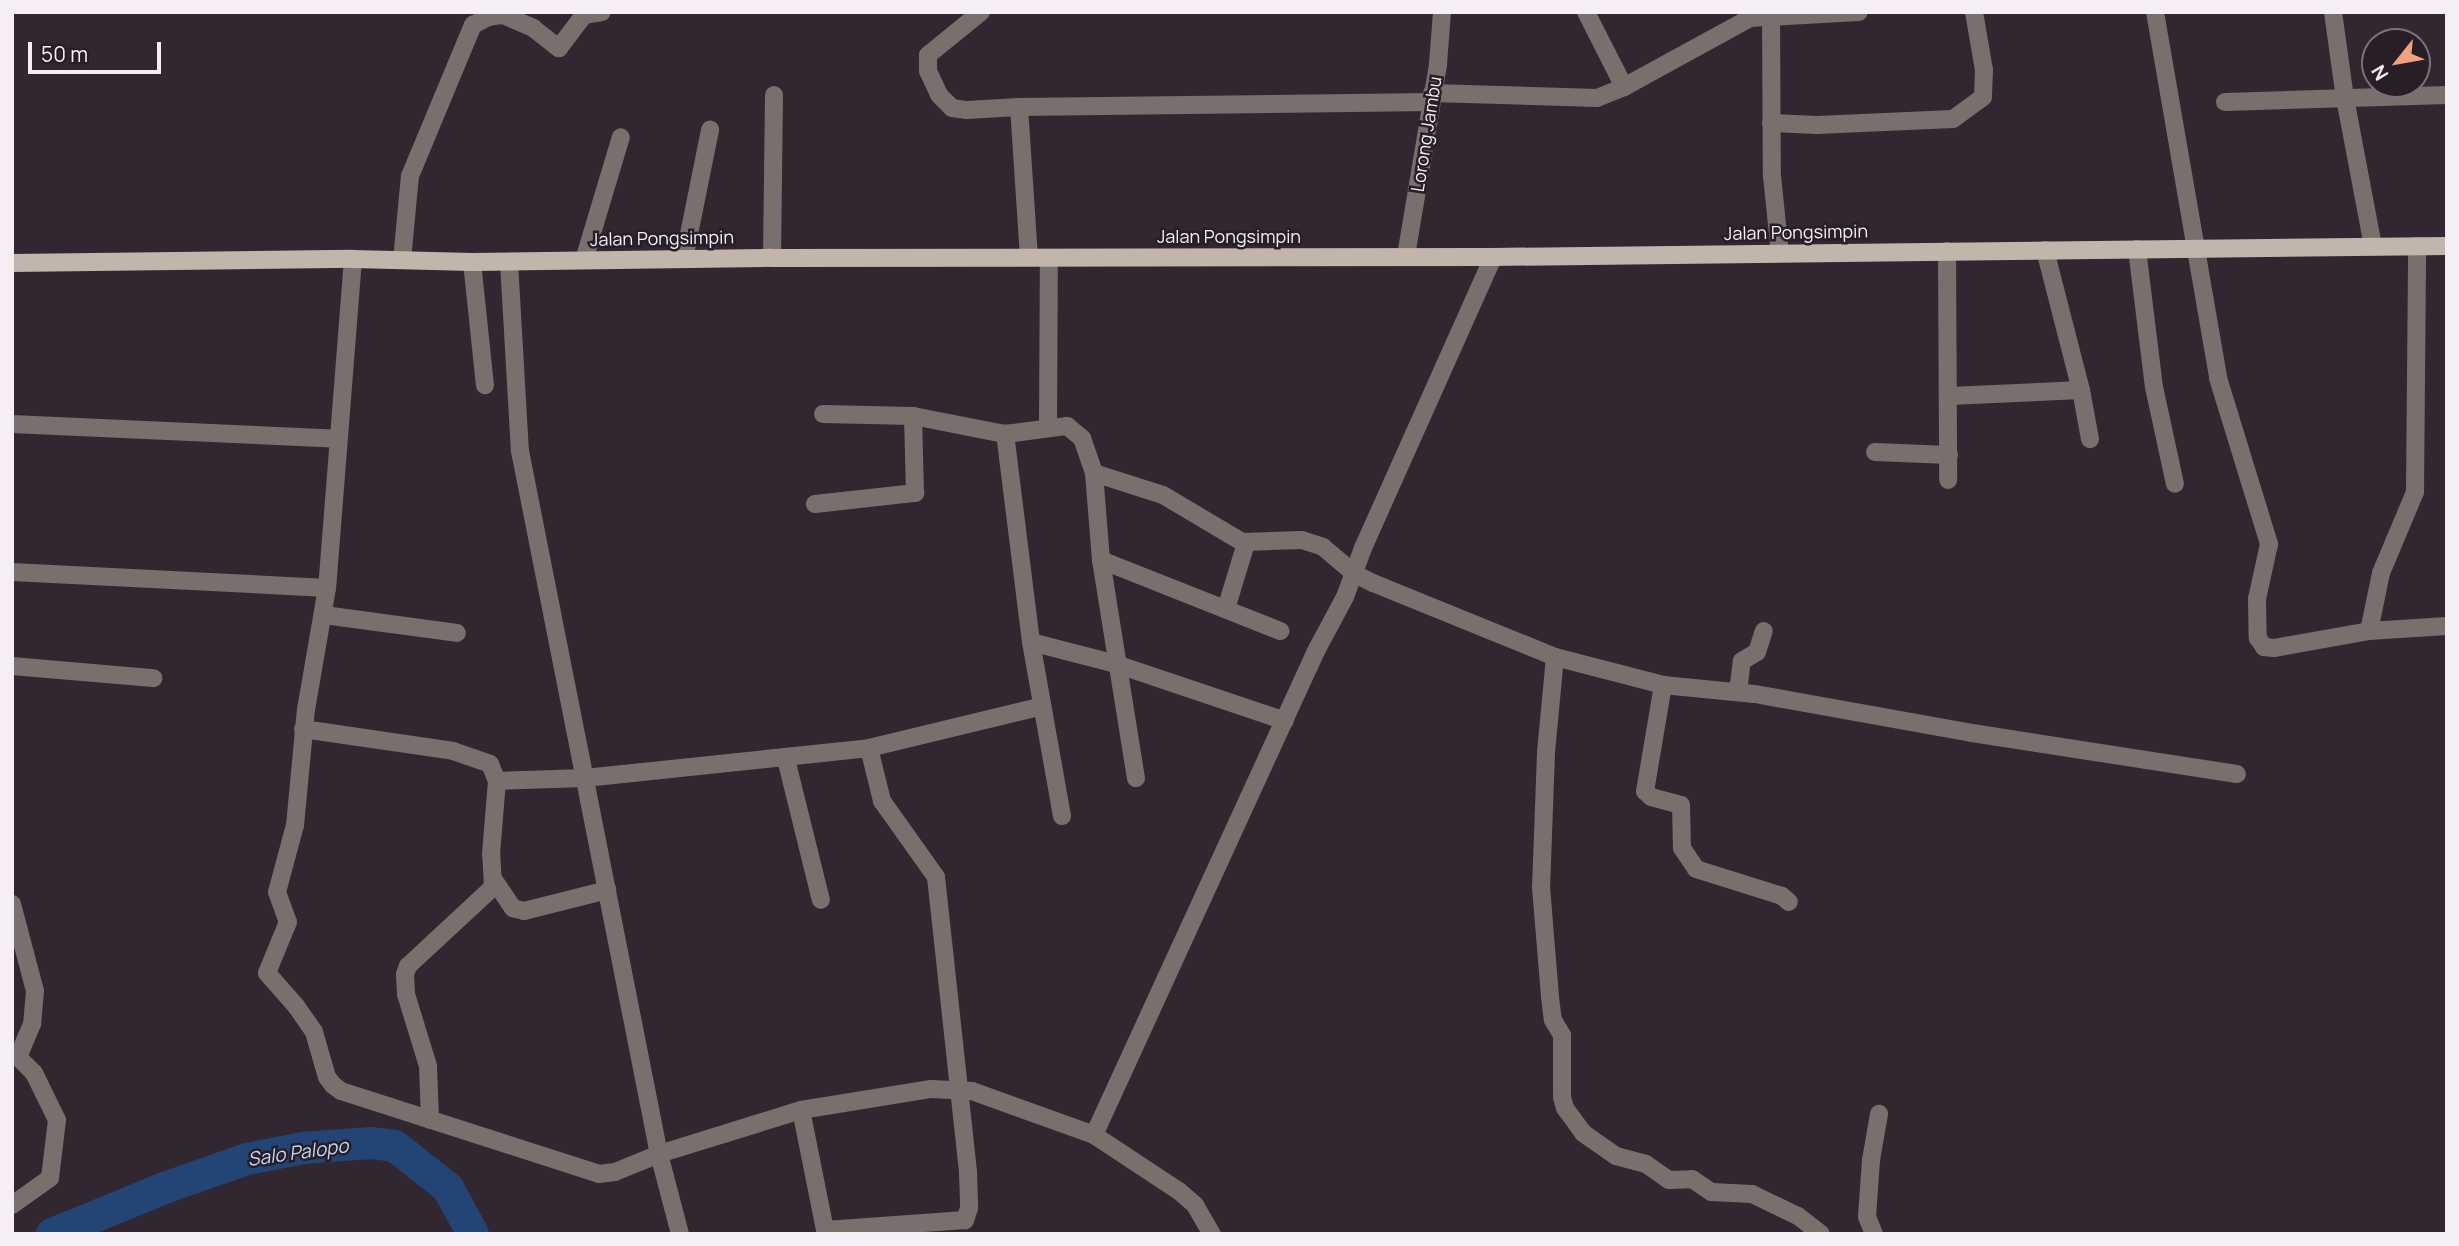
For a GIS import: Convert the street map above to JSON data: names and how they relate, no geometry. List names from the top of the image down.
{
  "streets": {
    "main road": ["Jalan Pongsimpin"],
    "street": ["Lorong Jambu"]
  },
  "crossings": [
    ["Lorong Jambu", "Jalan Pongsimpin"]
  ],
  "water": ["Salo Palopo"],
  "scale_bar": "50 m",
  "north": "bottom left"
}
